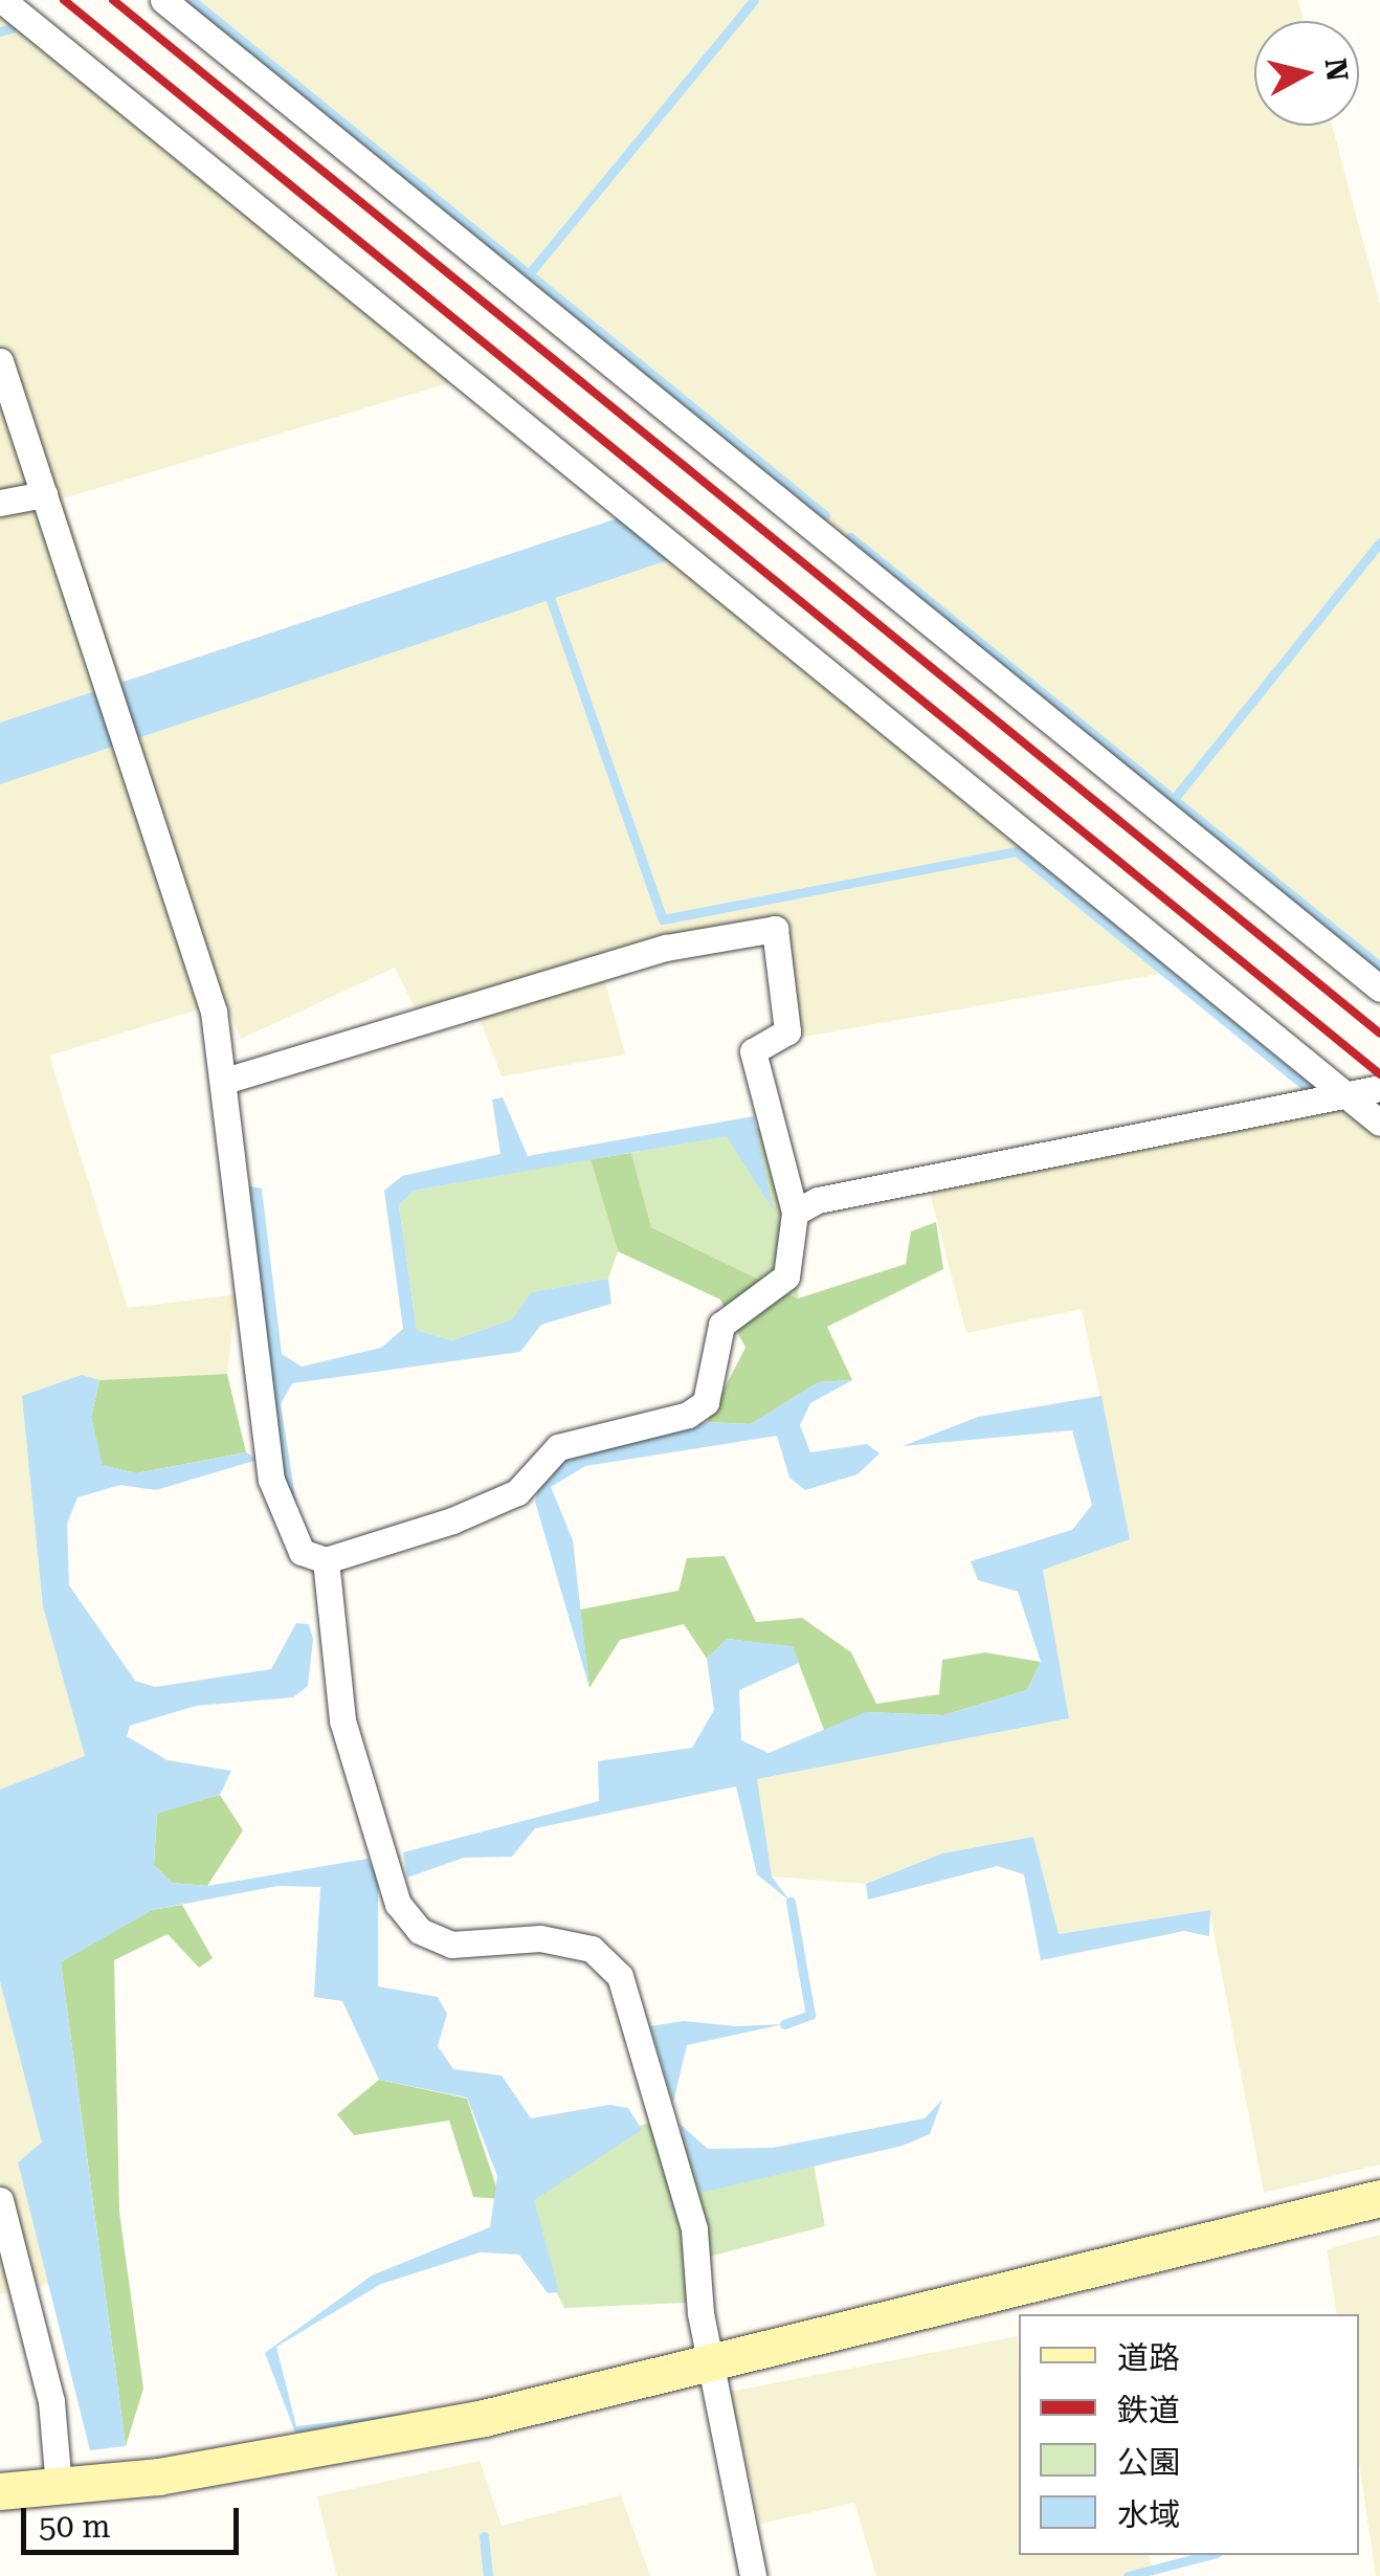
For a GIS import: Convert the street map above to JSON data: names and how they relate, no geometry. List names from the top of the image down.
{
  "legend": [
    "道路",
    "鉄道",
    "公園",
    "水域"
  ],
  "scale_bar": "50 m",
  "north": "right"
}
